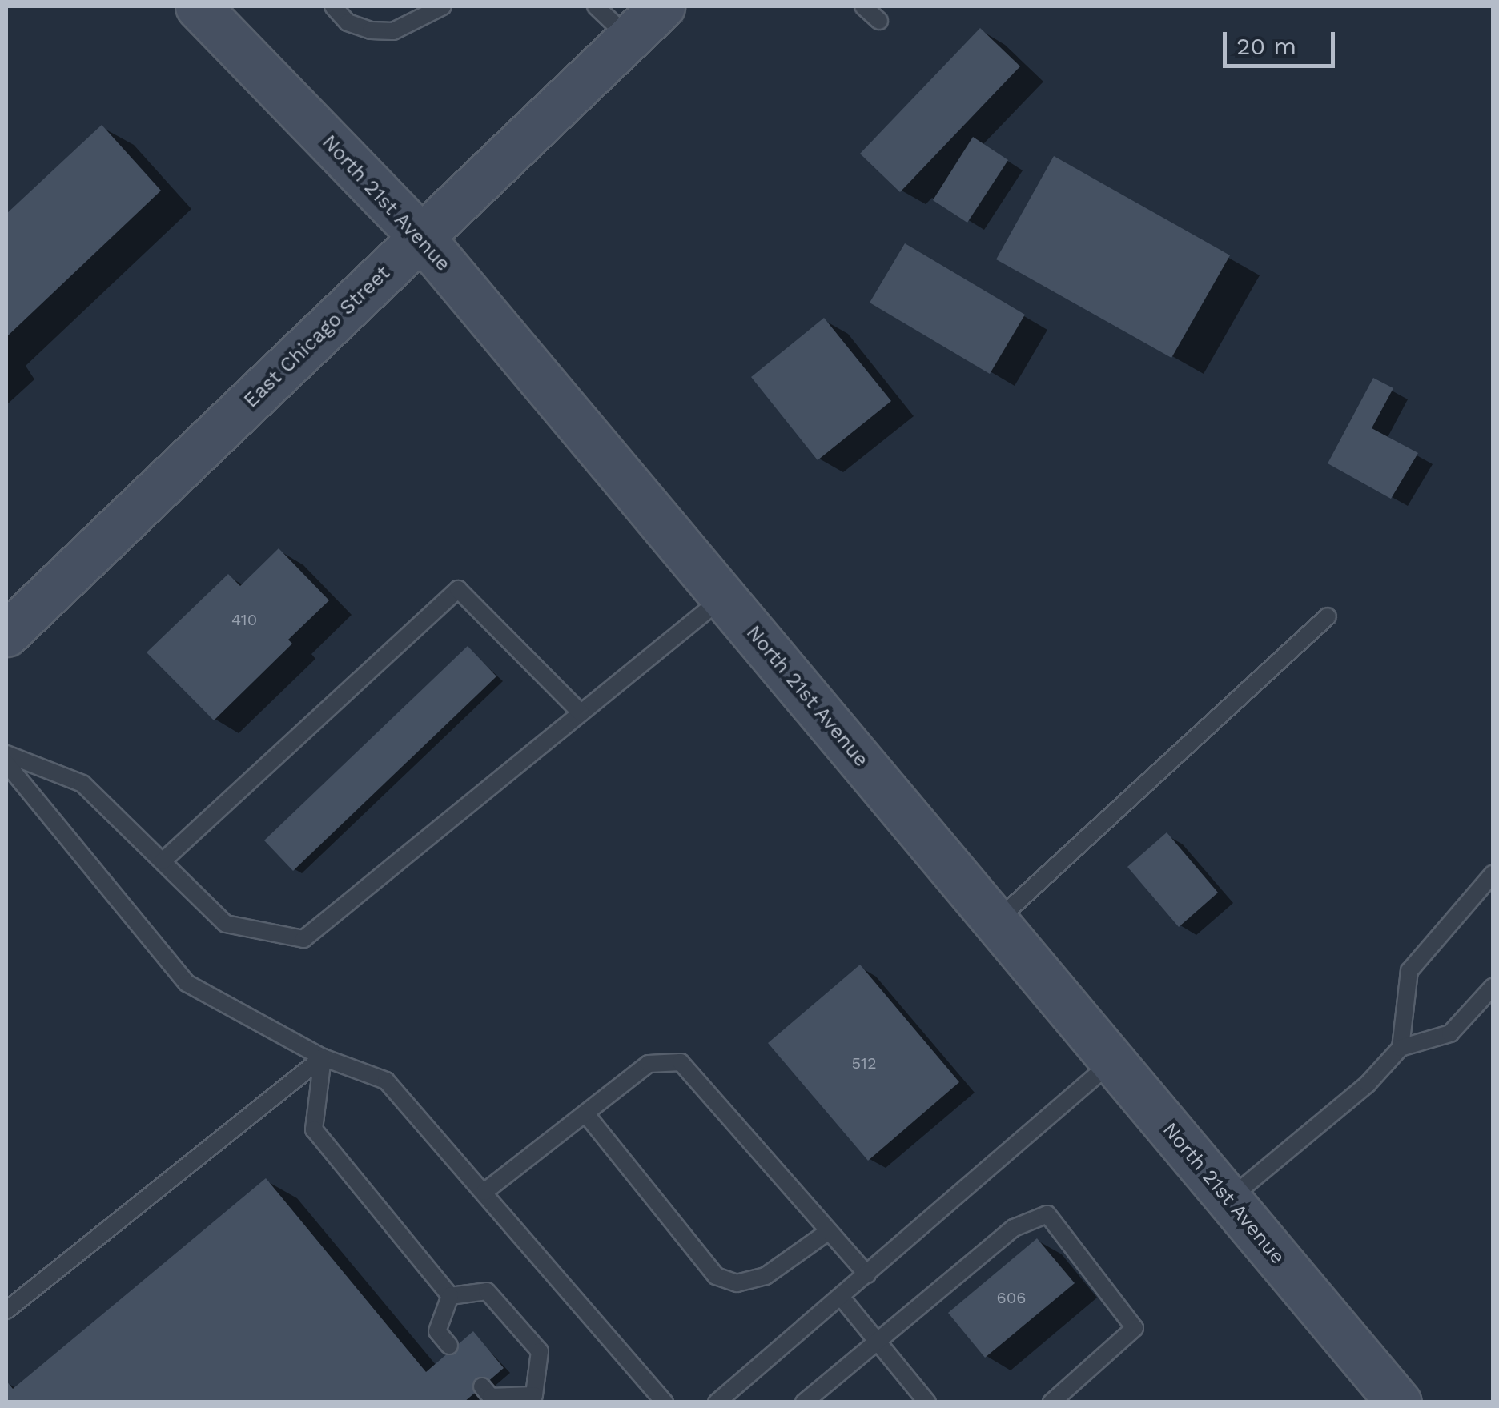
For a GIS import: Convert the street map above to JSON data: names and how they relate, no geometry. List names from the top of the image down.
{
  "streets": {
    "main road": ["North 21st Avenue", "East Chicago Street"]
  },
  "crossings": [
    ["North 21st Avenue", "East Chicago Street"]
  ],
  "house_numbers": ["410", "512", "606"],
  "scale_bar": "20 m"
}
